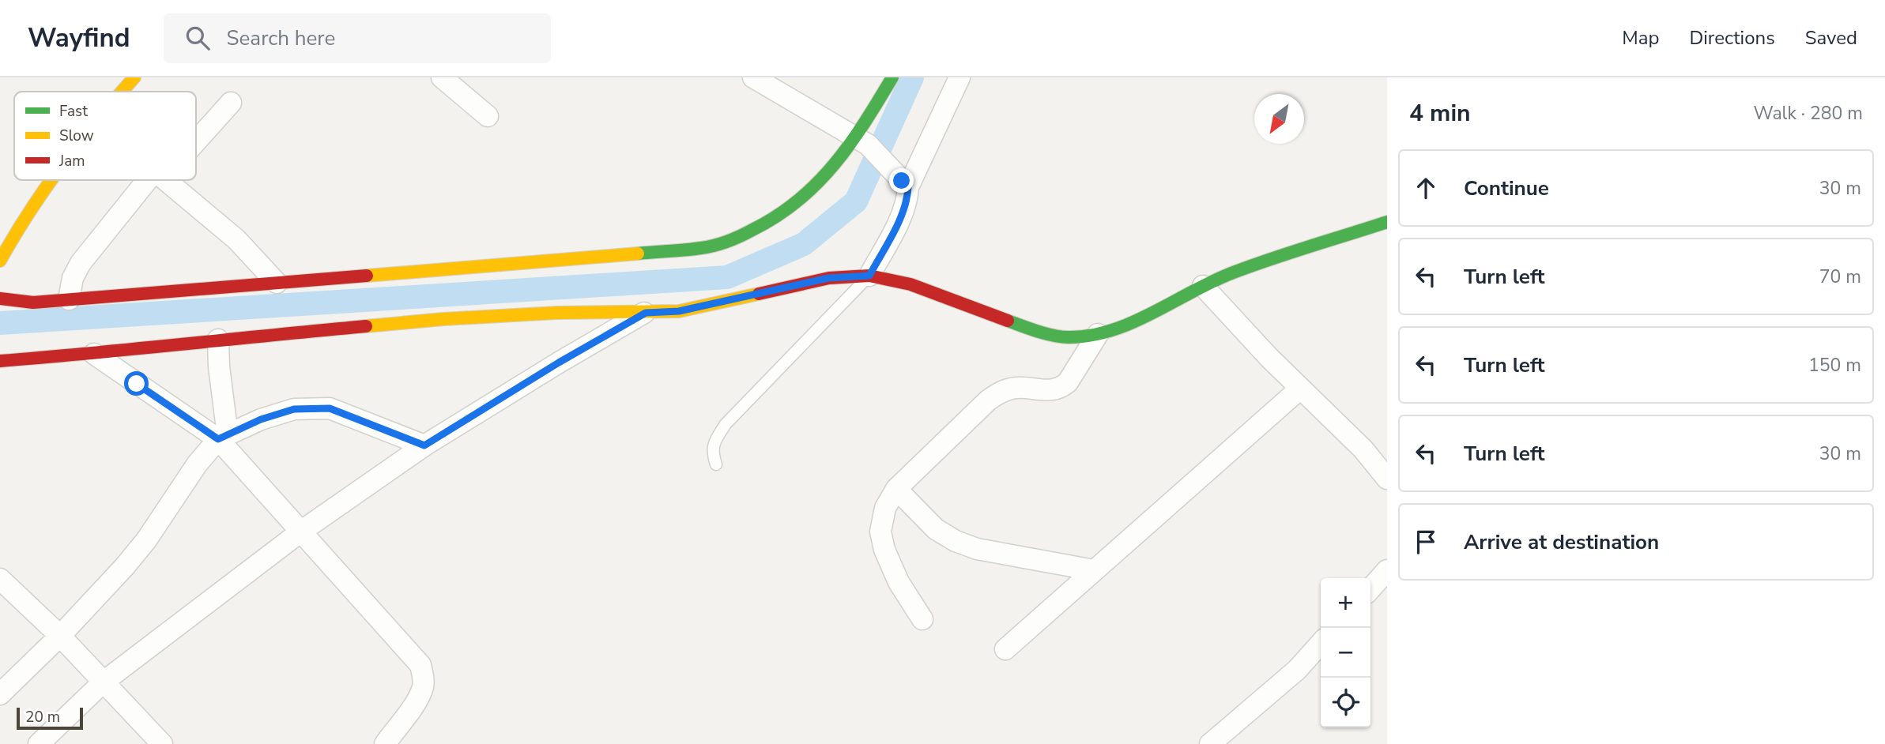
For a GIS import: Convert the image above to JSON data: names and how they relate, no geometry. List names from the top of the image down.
{
  "legend": ["Fast", "Slow", "Jam"],
  "scale_bar": "20 m",
  "north": "bottom left",
  "page": {
    "header": "Wayfind",
    "search": "Search here",
    "nav": ["Map", "Directions", "Saved"],
    "heading": ["4 min", "Walk · 280 m"],
    "list": [
      ["Continue", "30 m"],
      ["Turn left", "70 m"],
      ["Turn left", "150 m"],
      ["Turn left", "30 m"],
      "Arrive at destination"
    ],
    "map_buttons": ["+", "−"],
    "scale": "20 m"
  }
}
